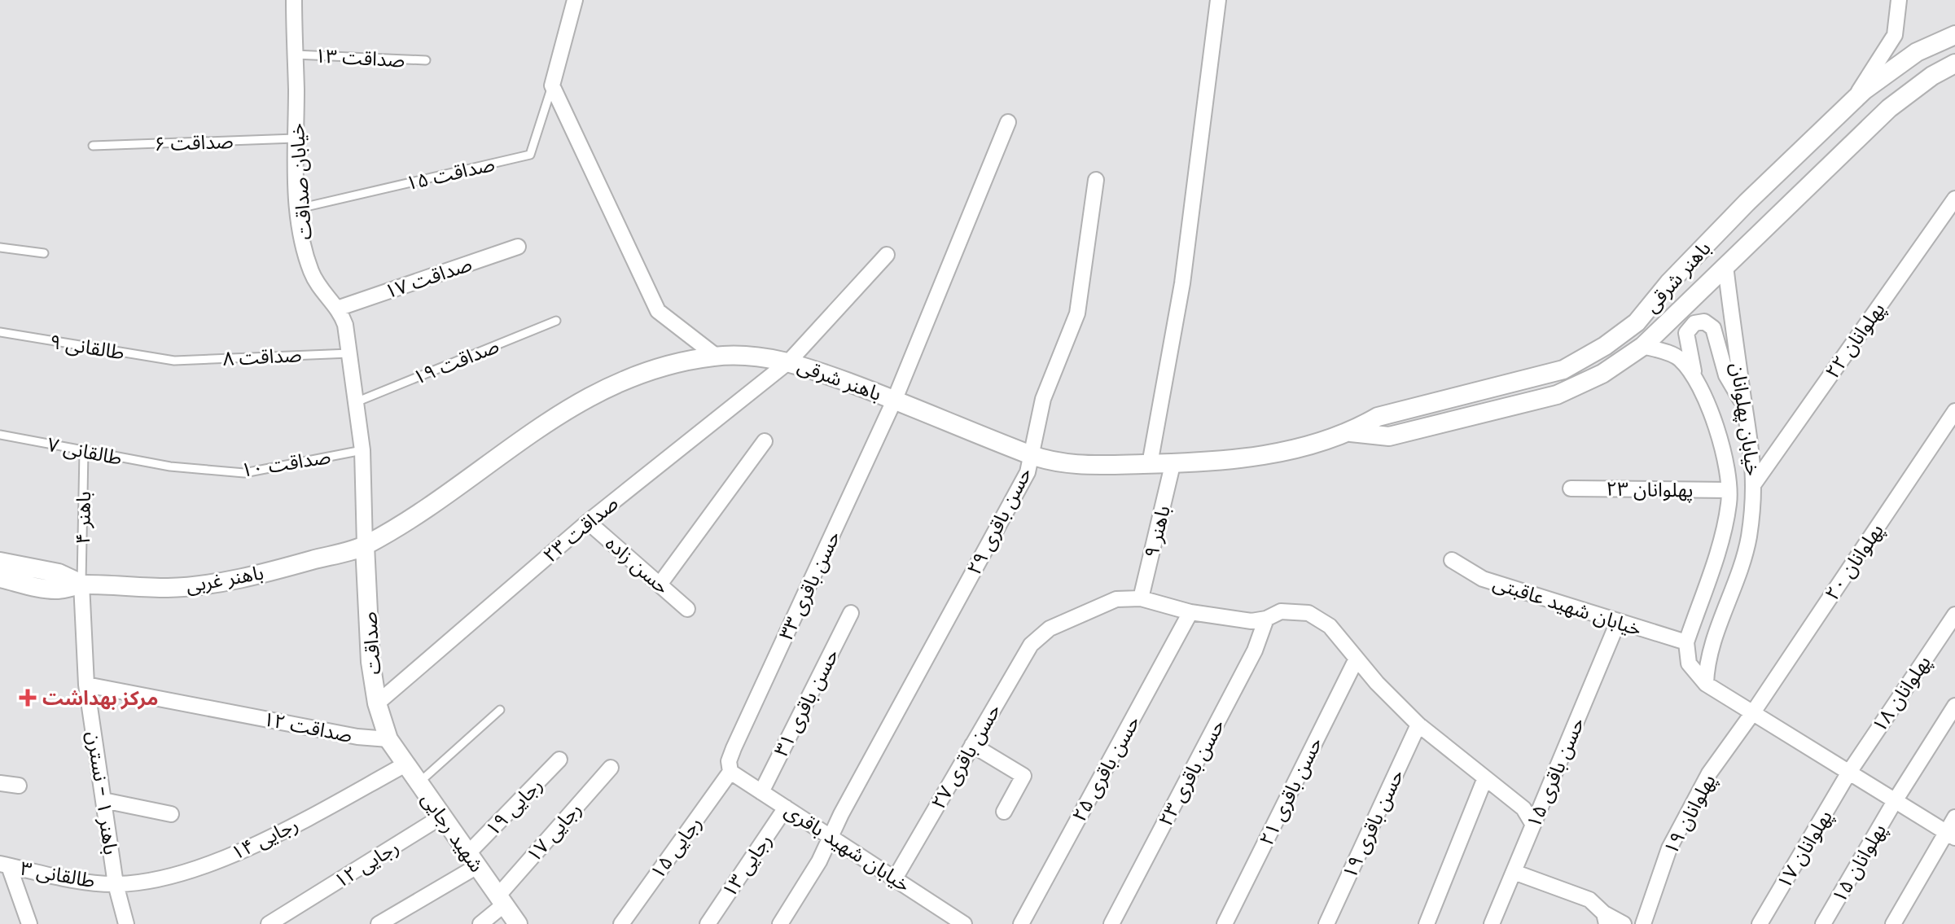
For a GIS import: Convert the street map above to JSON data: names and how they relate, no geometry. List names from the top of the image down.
{
  "streets": {
    "street": [
      "خیابان صداقت",
      "باهنر شرقی",
      "صداقت ۱۷",
      "پهلوانان ۲۲",
      "خیابان پهلوانان",
      "پهلوانان ۲۳",
      "حسن باقری ۲۹",
      "صداقت ۲۳",
      "باهنر ۹",
      "پهلوانان ۲۰",
      "حسن زاده",
      "باهنر غربی",
      "حسن باقری ۳۳",
      "خیابان شهید عاقبتی",
      "صداقت",
      "پهلوانان ۱۸",
      "حسن باقری ۳۱",
      "صداقت ۱۲",
      "حسن باقری ۲۷",
      "حسن باقری ۲۵",
      "حسن باقری ۲۳",
      "حسن باقری ۱۵",
      "حسن باقری ۲۱",
      "باهنر ۱ - نسترن",
      "رجایی ۱۹",
      "پهلوانان ۱۹",
      "حسن باقری ۱۹",
      "شهید رجایی",
      "رجایی ۱۷",
      "رجایی ۱۴",
      "رجایی ۱۵",
      "خیابان شهید باقری",
      "پهلوانان ۱۷",
      "پهلوانان ۱۵",
      "رجایی ۱۲",
      "رجایی ۱۳",
      "طالقانی ۳"
    ],
    "lane": [
      "صداقت ۱۳",
      "صداقت ۶",
      "صداقت ۱۵",
      "طالقانی ۹",
      "صداقت ۸",
      "صداقت ۱۹",
      "طالقانی ۷",
      "صداقت ۱۰",
      "باهنر ۴"
    ]
  },
  "crossings": [
    ["صداقت ۱۳", "خیابان صداقت"],
    ["صداقت ۶", "خیابان صداقت"],
    ["صداقت ۱۵", "خیابان صداقت"],
    ["خیابان صداقت", "صداقت ۱۷"],
    ["باهنر شرقی", "خیابان پهلوانان"],
    ["باهنر شرقی", "حسن باقری ۲۹"],
    ["باهنر شرقی", "صداقت ۲۳"],
    ["باهنر شرقی", "باهنر ۹"],
    ["باهنر شرقی", "باهنر غربی"],
    ["باهنر شرقی", "حسن باقری ۳۳"],
    ["باهنر شرقی", "صداقت"],
    ["پهلوانان ۲۲", "خیابان پهلوانان"],
    ["طالقانی ۹", "صداقت ۸"],
    ["خیابان پهلوانان", "پهلوانان ۲۳"],
    ["خیابان پهلوانان", "خیابان شهید عاقبتی"],
    ["طالقانی ۷", "صداقت ۱۰"],
    ["طالقانی ۷", "باهنر ۴"],
    ["باهنر ۴", "باهنر غربی"],
    ["باهنر ۴", "باهنر ۱ - نسترن"],
    ["حسن باقری ۲۹", "خیابان شهید باقری"],
    ["صداقت ۲۳", "حسن زاده"],
    ["صداقت ۲۳", "صداقت"],
    ["باهنر ۹", "حسن باقری ۲۷"],
    ["پهلوانان ۲۰", "پهلوانان ۱۹"],
    ["باهنر غربی", "صداقت"],
    ["باهنر غربی", "باهنر ۱ - نسترن"],
    ["حسن باقری ۳۳", "رجایی ۱۵"],
    ["حسن باقری ۳۳", "خیابان شهید باقری"],
    ["خیابان شهید عاقبتی", "حسن باقری ۱۵"],
    ["صداقت", "صداقت ۱۲"],
    ["صداقت", "شهید رجایی"],
    ["پهلوانان ۱۸", "پهلوانان ۱۷"],
    ["حسن باقری ۳۱", "خیابان شهید باقری"],
    ["صداقت ۱۲", "باهنر ۱ - نسترن"],
    ["صداقت ۱۲", "شهید رجایی"],
    ["حسن باقری ۲۷", "خیابان شهید باقری"],
    ["باهنر ۱ - نسترن", "رجایی ۱۴"],
    ["باهنر ۱ - نسترن", "طالقانی ۳"],
    ["رجایی ۱۹", "شهید رجایی"],
    ["شهید رجایی", "رجایی ۱۷"],
    ["شهید رجایی", "رجایی ۱۴"],
    ["شهید رجایی", "رجایی ۱۲"],
    ["رجایی ۱۴", "طالقانی ۳"],
    ["رجایی ۱۵", "خیابان شهید باقری"],
    ["خیابان شهید باقری", "رجایی ۱۳"]
  ],
  "places": {
    "health": ["مرکز بهداشت"]
  }
}
